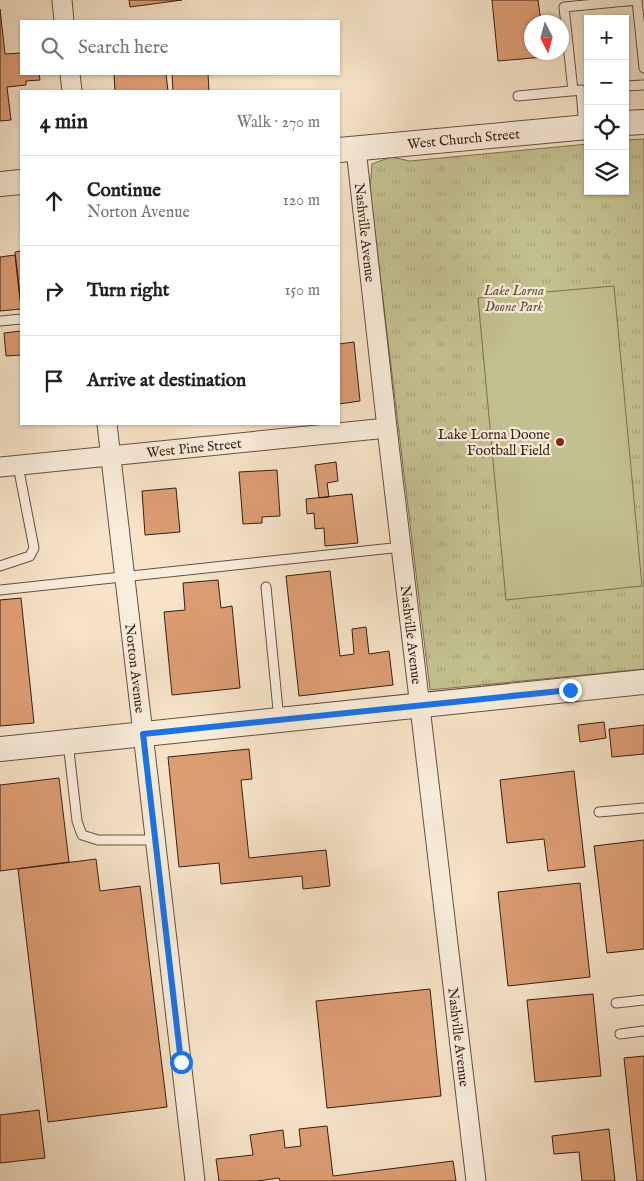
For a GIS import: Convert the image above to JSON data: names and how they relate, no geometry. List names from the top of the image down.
{
  "streets": {
    "street": [
      "West Church Street",
      "Nashville Avenue",
      "West Pine Street",
      "Norton Avenue"
    ]
  },
  "crossings": [
    ["West Church Street", "Nashville Avenue"],
    ["Nashville Avenue", "West Pine Street"],
    ["West Pine Street", "Norton Avenue"]
  ],
  "parks": ["Lake Lorna Doone Park"],
  "places": ["Lake Lorna Doone Football Field"],
  "north": "bottom",
  "page": {
    "map_buttons": ["+", "−"],
    "search": "Search here",
    "heading": ["4 min", "Walk · 270 m"],
    "list": [
      ["Continue", "Norton Avenue", "120 m"],
      ["Turn right", "150 m"],
      "Arrive at destination"
    ]
  }
}
